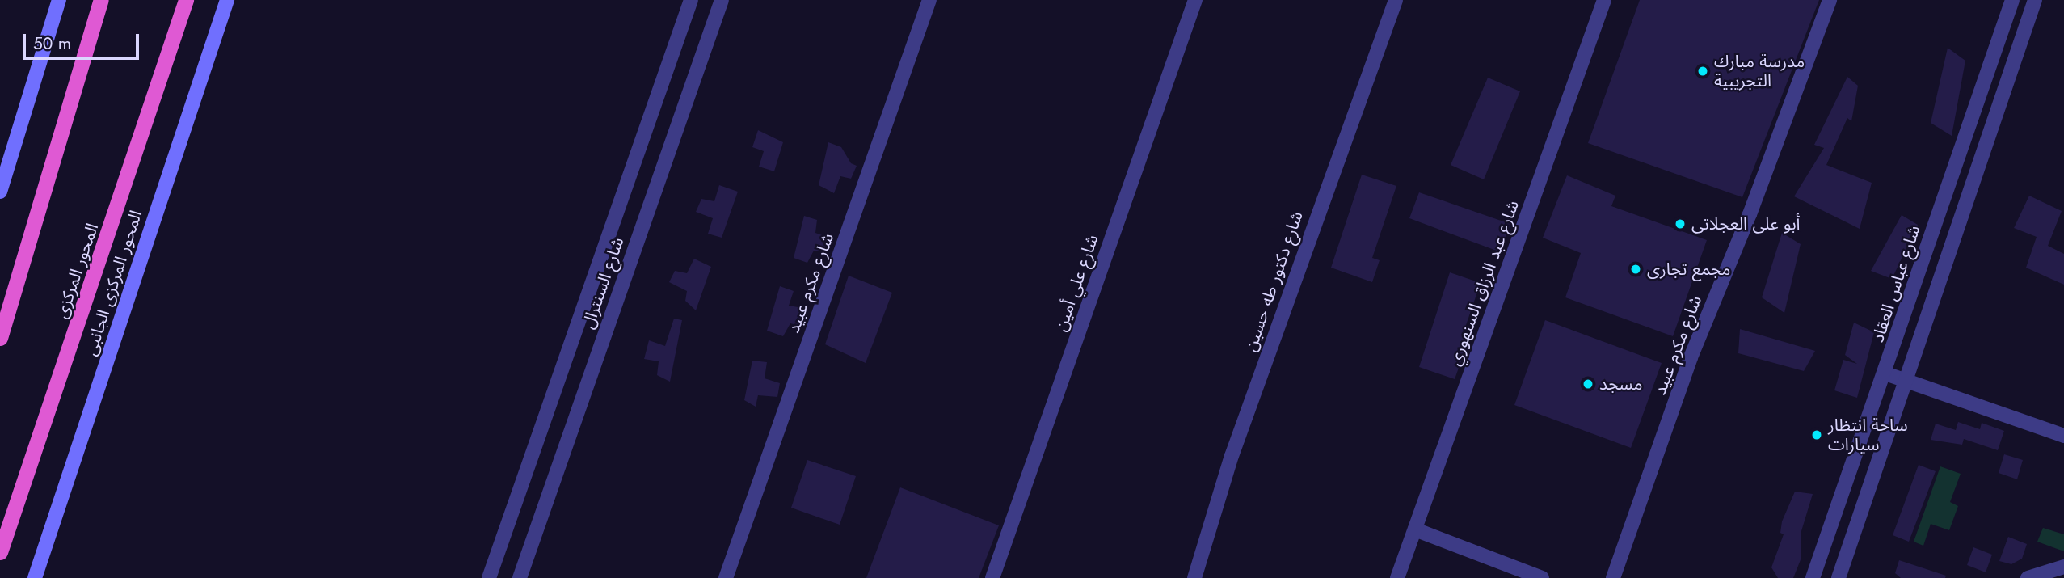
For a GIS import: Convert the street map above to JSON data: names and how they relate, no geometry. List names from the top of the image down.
{
  "streets": {
    "highway": ["المحور المركزى"],
    "main road": ["المحور المركزى الجانبى"],
    "street": [
      "شارع دكتور طه حسين",
      "شارع السنترال",
      "شارع مكرم عبيد",
      "شارع علي أمين",
      "شارع عبد الرزاق السنهوري",
      "شارع عباس العقاد"
    ]
  },
  "places": [
    "مدرسة مبارك التجريبية",
    "أبو على العجلاتى",
    "مجمع تجارى",
    "مسجد",
    "ساحة انتظار سيارات"
  ],
  "scale_bar": "50 m"
}
